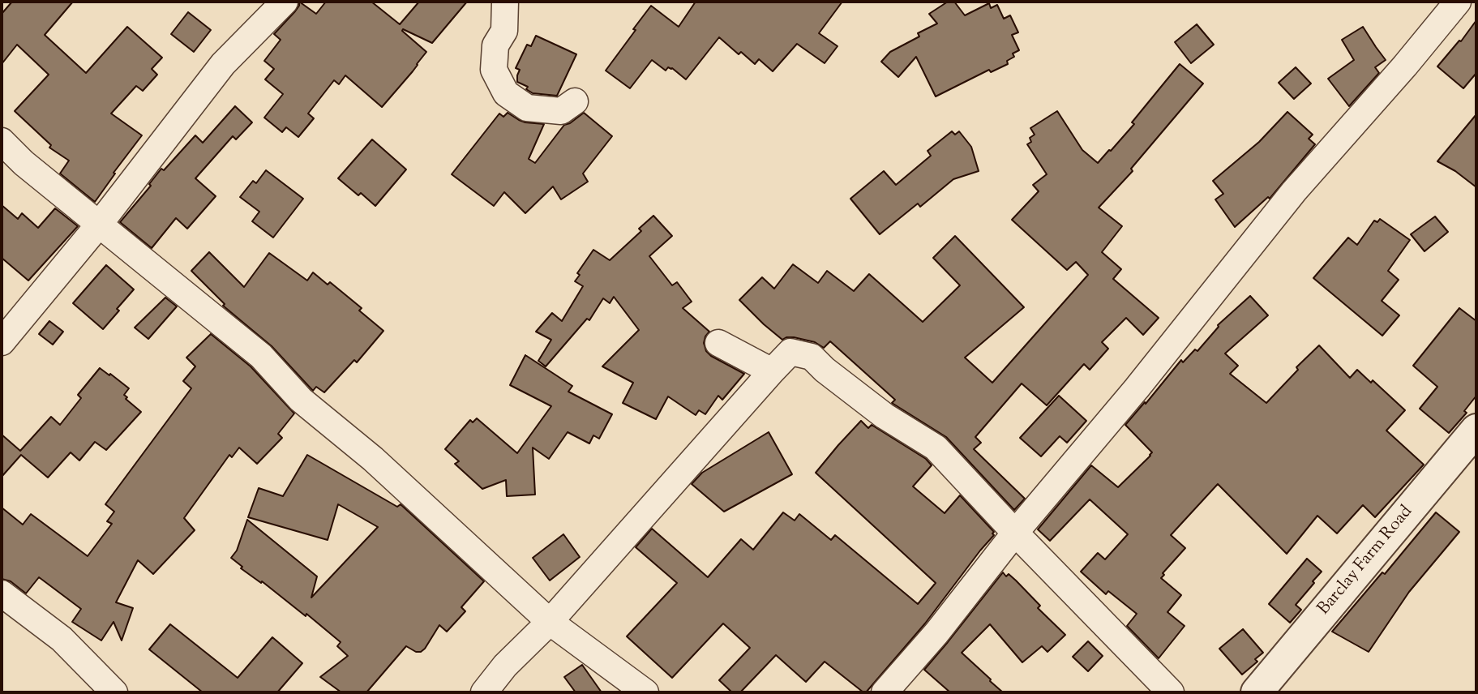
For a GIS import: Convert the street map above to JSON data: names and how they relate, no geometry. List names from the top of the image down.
{
  "streets": {
    "street": ["Barclay Farm Road"]
  }
}
